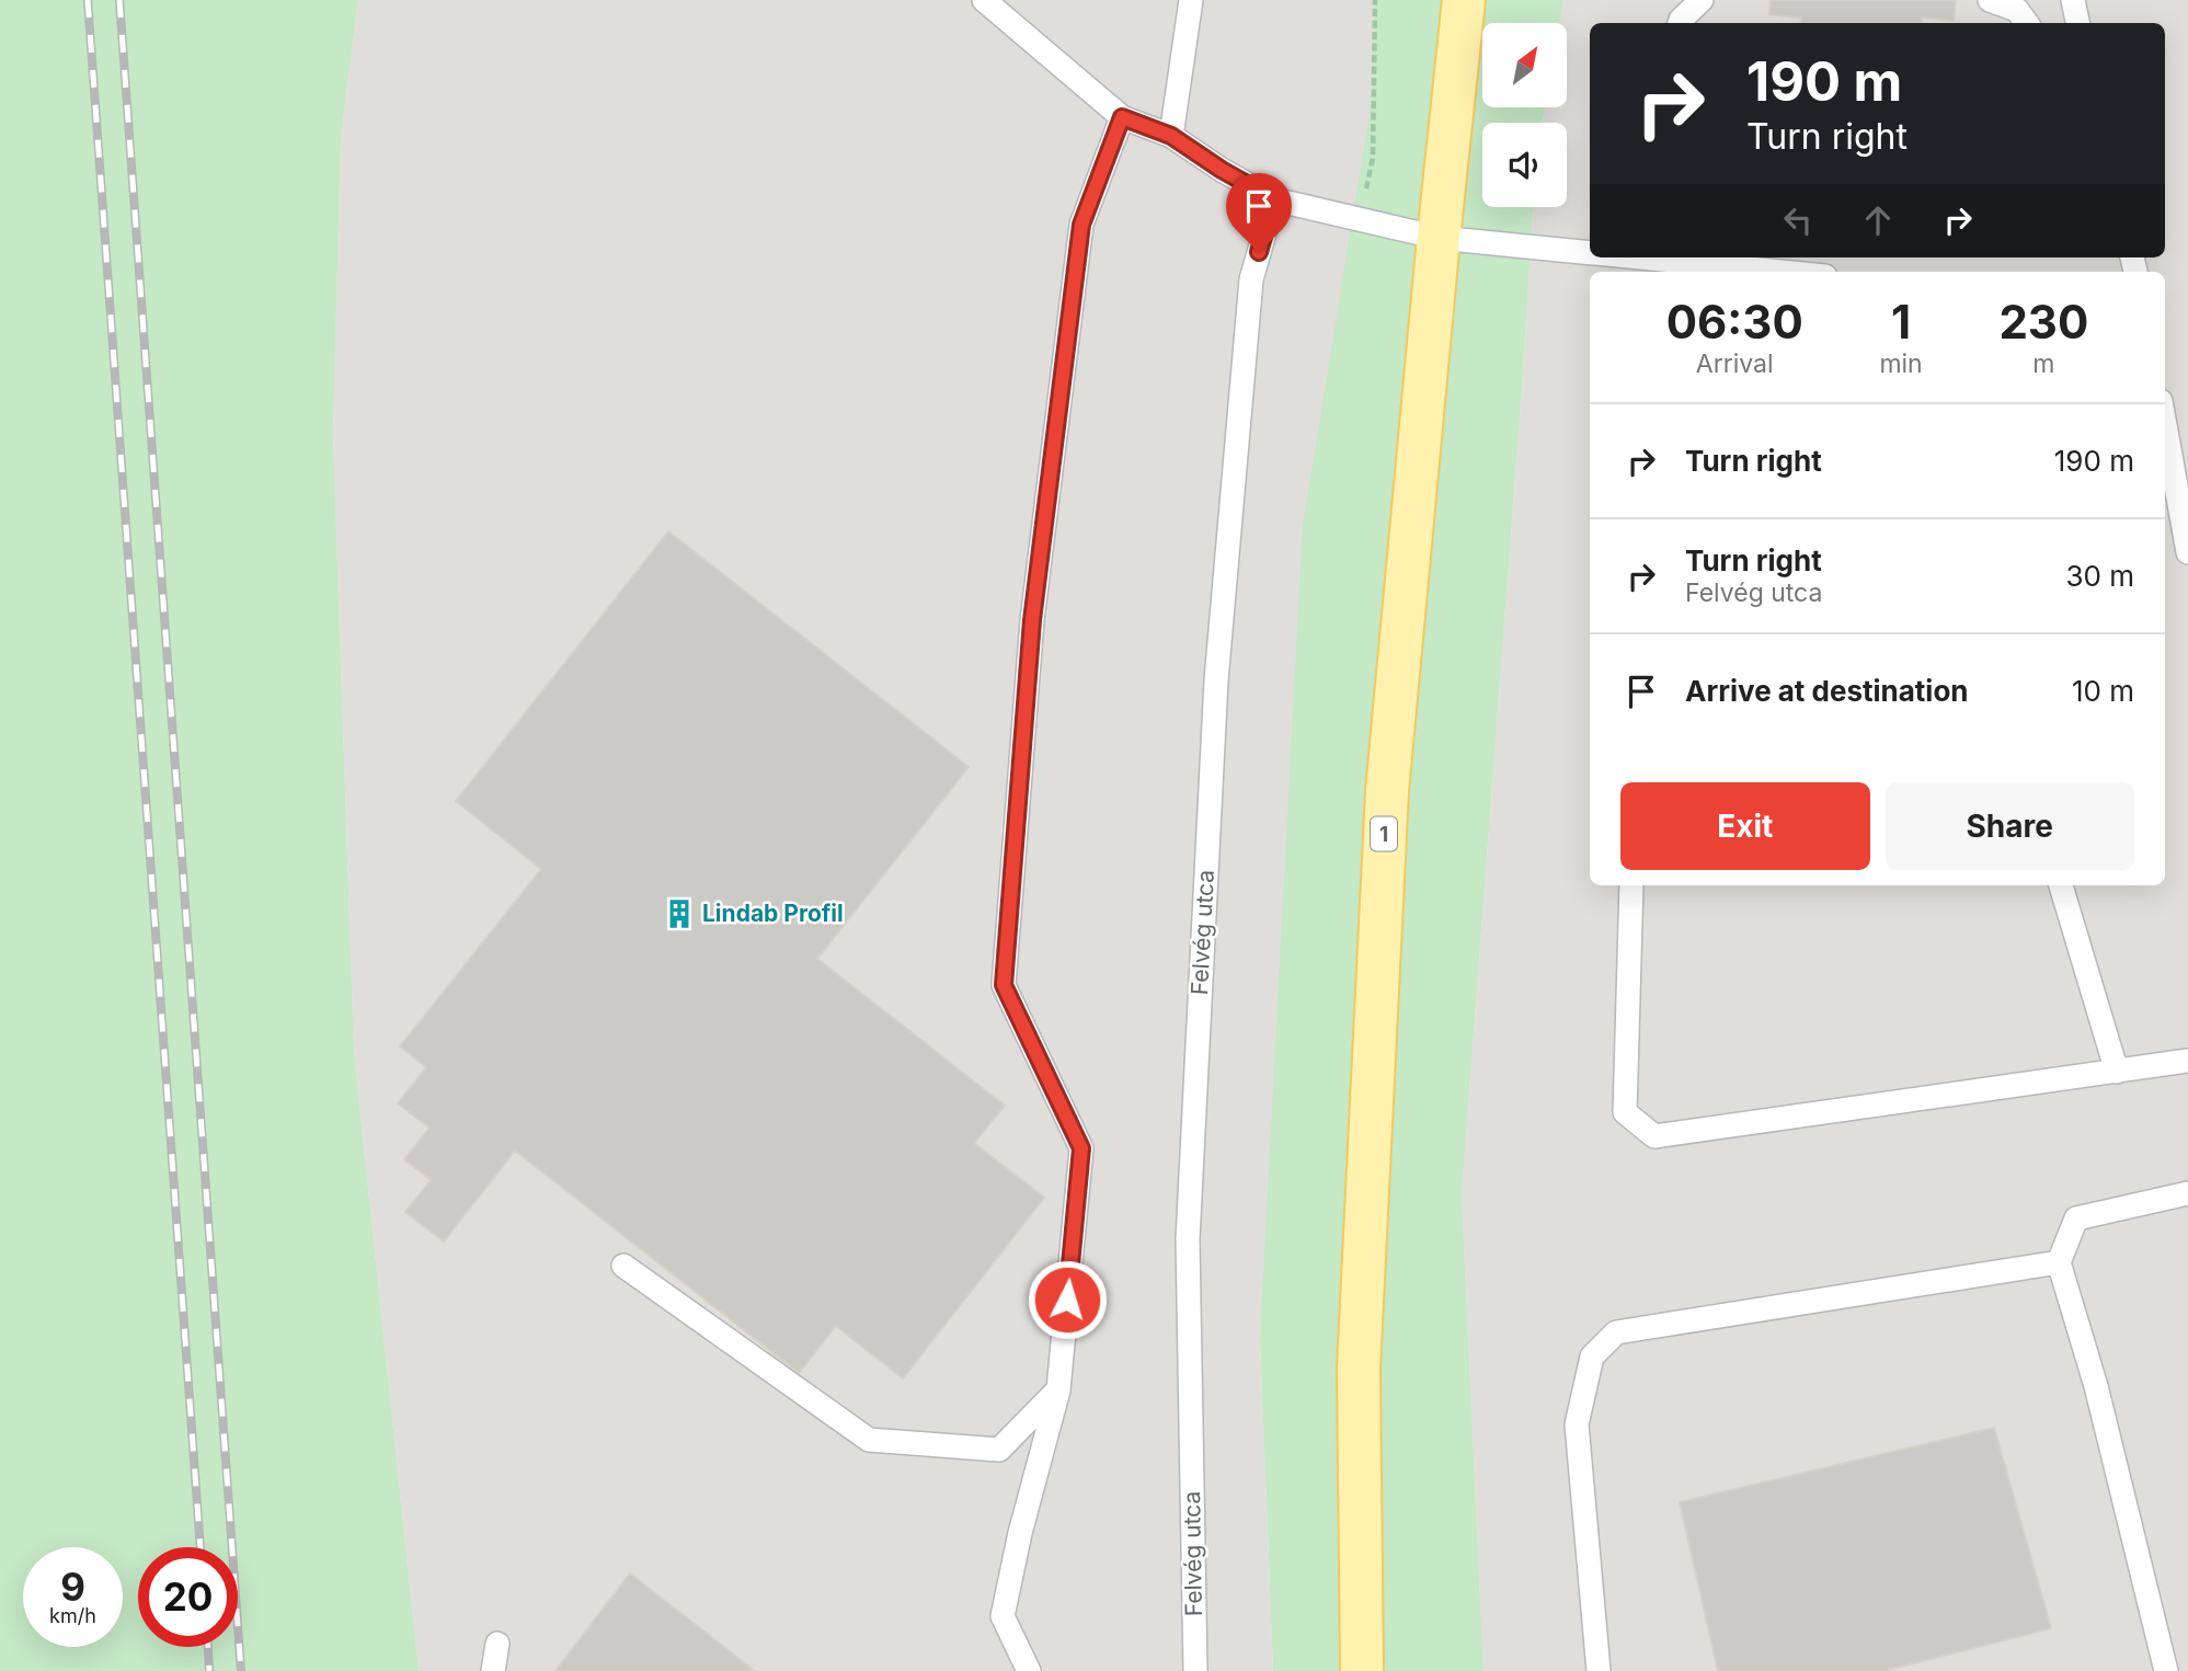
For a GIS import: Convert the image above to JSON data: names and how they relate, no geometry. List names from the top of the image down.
{
  "streets": {
    "main road": ["1"],
    "lane": ["Felvég utca"]
  },
  "places": {
    "building": ["Lindab Profil"]
  },
  "north": "top right",
  "page": {
    "turn": ["190 m", "Turn right"],
    "eta": [
      "06:30",
      "Arrival",
      "1",
      "min",
      "230",
      "m"
    ],
    "list": [
      {
        "name": "Turn right",
        "value": "190 m"
      },
      {
        "name": "Turn right",
        "note": "Felvég utca",
        "value": "30 m"
      },
      {
        "name": "Arrive at destination",
        "value": "10 m"
      }
    ],
    "buttons": ["Exit", "Share"],
    "speed": "9 km/h",
    "limit": "20"
  }
}
